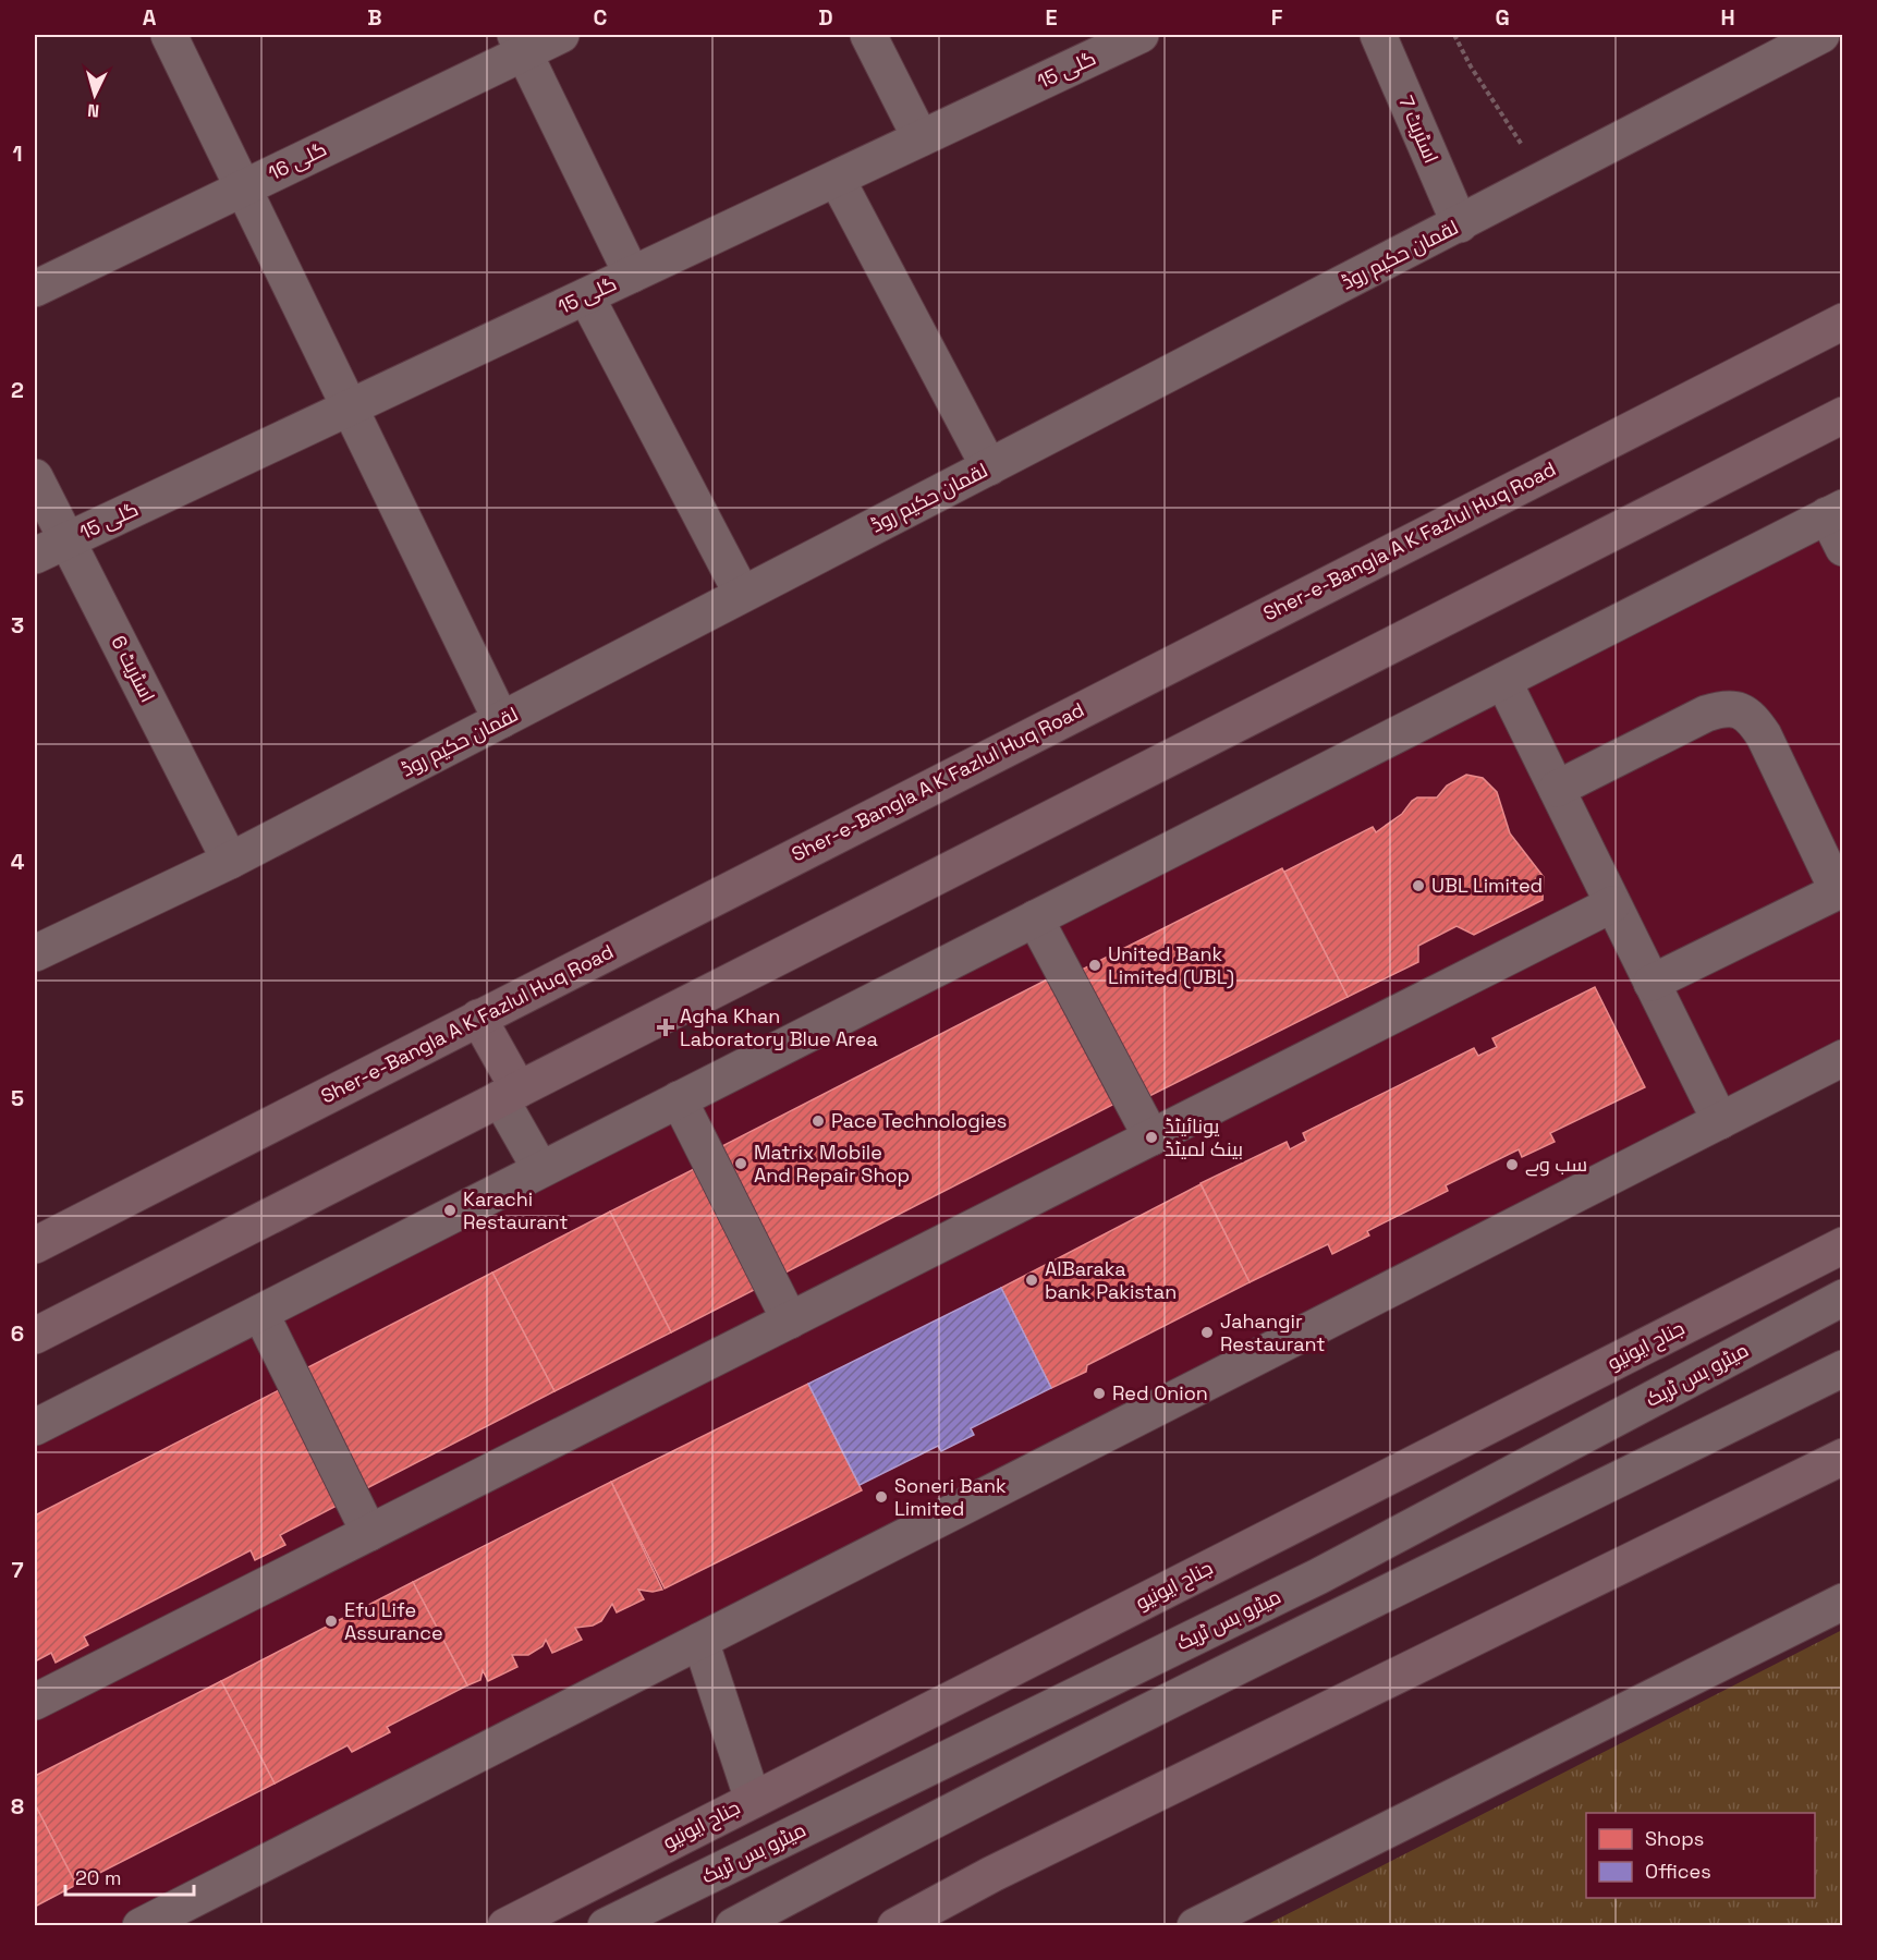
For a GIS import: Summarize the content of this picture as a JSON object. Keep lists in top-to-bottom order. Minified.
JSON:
{"streets":{"main road":["Sher-e-Bangla A K Fazlul Huq Road","جناح ایونیو"],"street":["گلی 15","اسٹریٹ 7","گلی 16","لقمان حکیم روڈ","اسٹریٹ 6","میٹرو بس ٹریک"]},"crossings":[["گلی 15","اسٹریٹ 6"],["اسٹریٹ 7","لقمان حکیم روڈ"],["لقمان حکیم روڈ","اسٹریٹ 6"]],"places":{"other":["UBL Limited","United Bank Limited (UBL)","Pace Technologies","یونائیٹڈ بینک لمیٹڈ","Matrix Mobile And Repair Shop","سب وے","Karachi Restaurant","AlBaraka bank Pakistan","Jahangir Restaurant","Red Onion","Soneri Bank Limited","Efu Life Assurance"],"health":["Agha Khan Laboratory Blue Area"]},"legend":["Shops","Offices"],"scale_bar":"20 m","north":"bottom","grid":{"columns":["A","B","C","D","E","F","G","H"],"rows":["1","2","3","4","5","6","7","8"]}}
